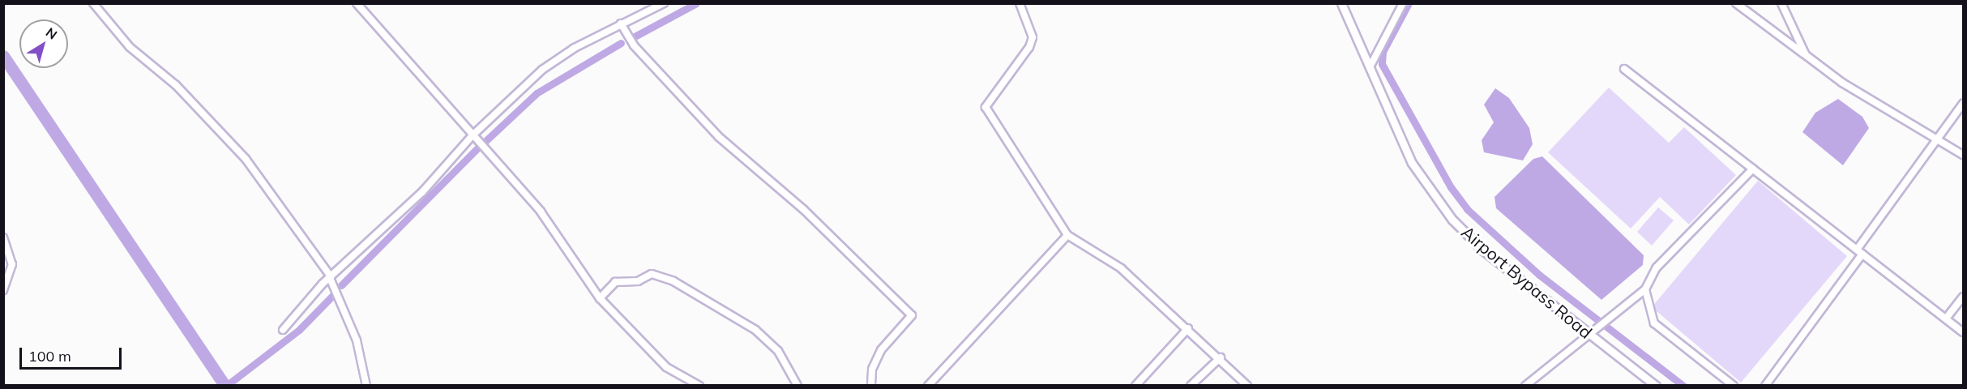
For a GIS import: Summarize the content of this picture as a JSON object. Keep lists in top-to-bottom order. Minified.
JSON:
{"streets":{"street":["Airport Bypass Road"]},"scale_bar":"100 m","north":"top right"}
